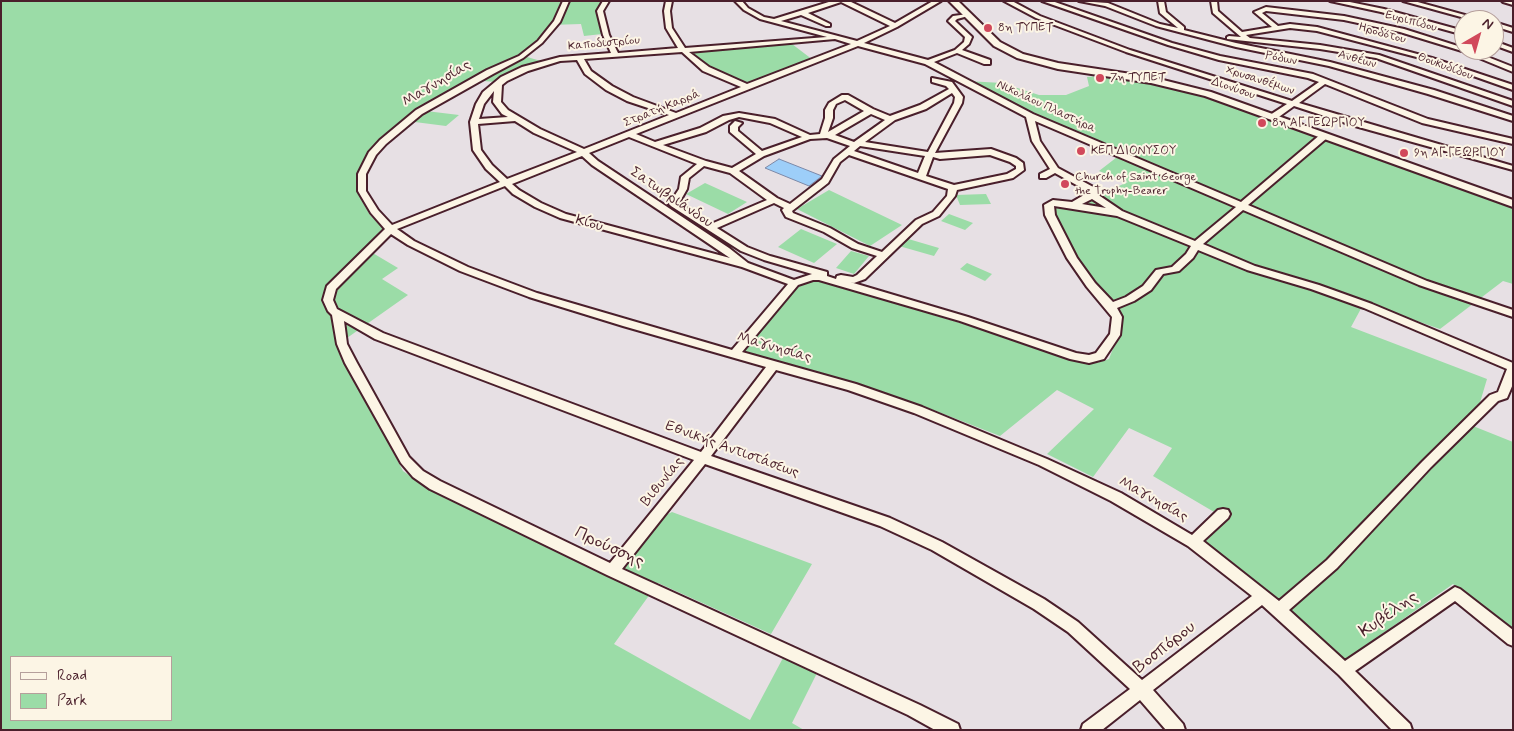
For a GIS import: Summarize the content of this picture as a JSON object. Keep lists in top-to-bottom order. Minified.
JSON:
{"streets":{"main road":["Διονύσου"],"street":["Ευριπίδου","Ηροδότου","Καποδιστρίου","Ρόδων","Ανθέων","Θουκυδίδου","Χρυσανθέμων","Μαγνησίας","Νικολάου Πλαστήρα","Στρατή Καρρά","Σατωβριάνδου","Κίου","Εθνικής Αντιστάσεως","Βιθυνίας","Προύσσης","Κυβέλης","Βοσπόρου"]},"crossings":[["Ευριπίδου","Ηροδότου"],["Καποδιστρίου","Νικολάου Πλαστήρα"],["Καποδιστρίου","Κίου"],["Ανθέων","Θουκυδίδου"],["Μαγνησίας","Στρατή Καρρά"],["Μαγνησίας","Βιθυνίας"],["Μαγνησίας","Κυβέλης"],["Μαγνησίας","Βοσπόρου"],["Νικολάου Πλαστήρα","Στρατή Καρρά"],["Στρατή Καρρά","Σατωβριάνδου"],["Στρατή Καρρά","Κίου"],["Σατωβριάνδου","Κίου"],["Εθνικής Αντιστάσεως","Βιθυνίας"],["Εθνικής Αντιστάσεως","Προύσσης"],["Εθνικής Αντιστάσεως","Βοσπόρου"],["Βιθυνίας","Προύσσης"]],"places":["8η ΤΥΠΕΤ","7η ΤΥΠΕΤ","8η ΑΓ.ΓΕΩΡΓΙΟΥ","ΚΕΠ ΔΙΟΝΥΣΟΥ","9η ΑΓ.ΓΕΩΡΓΙΟΥ","Church of Saint George the Trophy-Bearer"],"legend":["Road","Park"],"north":"top right"}
